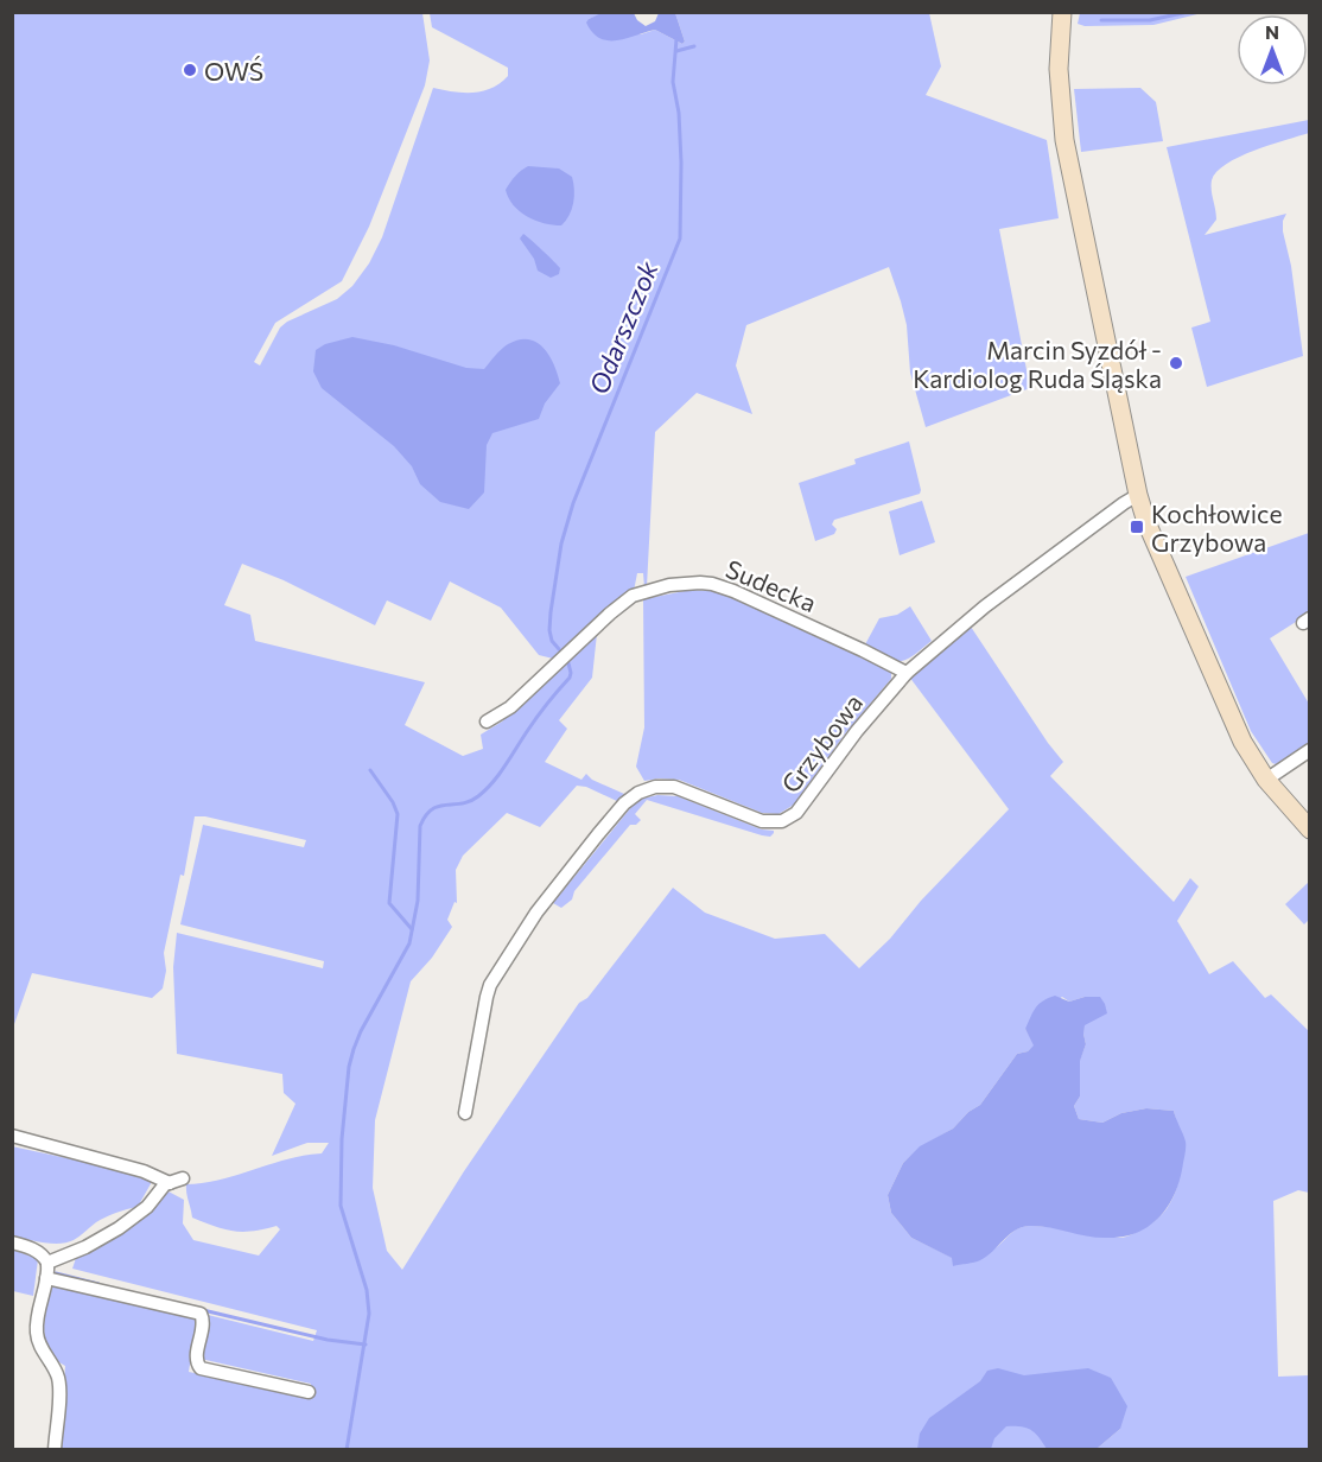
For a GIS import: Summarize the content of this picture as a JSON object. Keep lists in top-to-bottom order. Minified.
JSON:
{"streets":{"street":["Sudecka","Grzybowa"]},"crossings":[["Sudecka","Grzybowa"]],"water":["Odarszczok"],"places":{"other":["OWŚ","Marcin Syzdół - Kardiolog Ruda Śląska"],"transit":["Kochłowice Grzybowa"]},"north":"top"}
